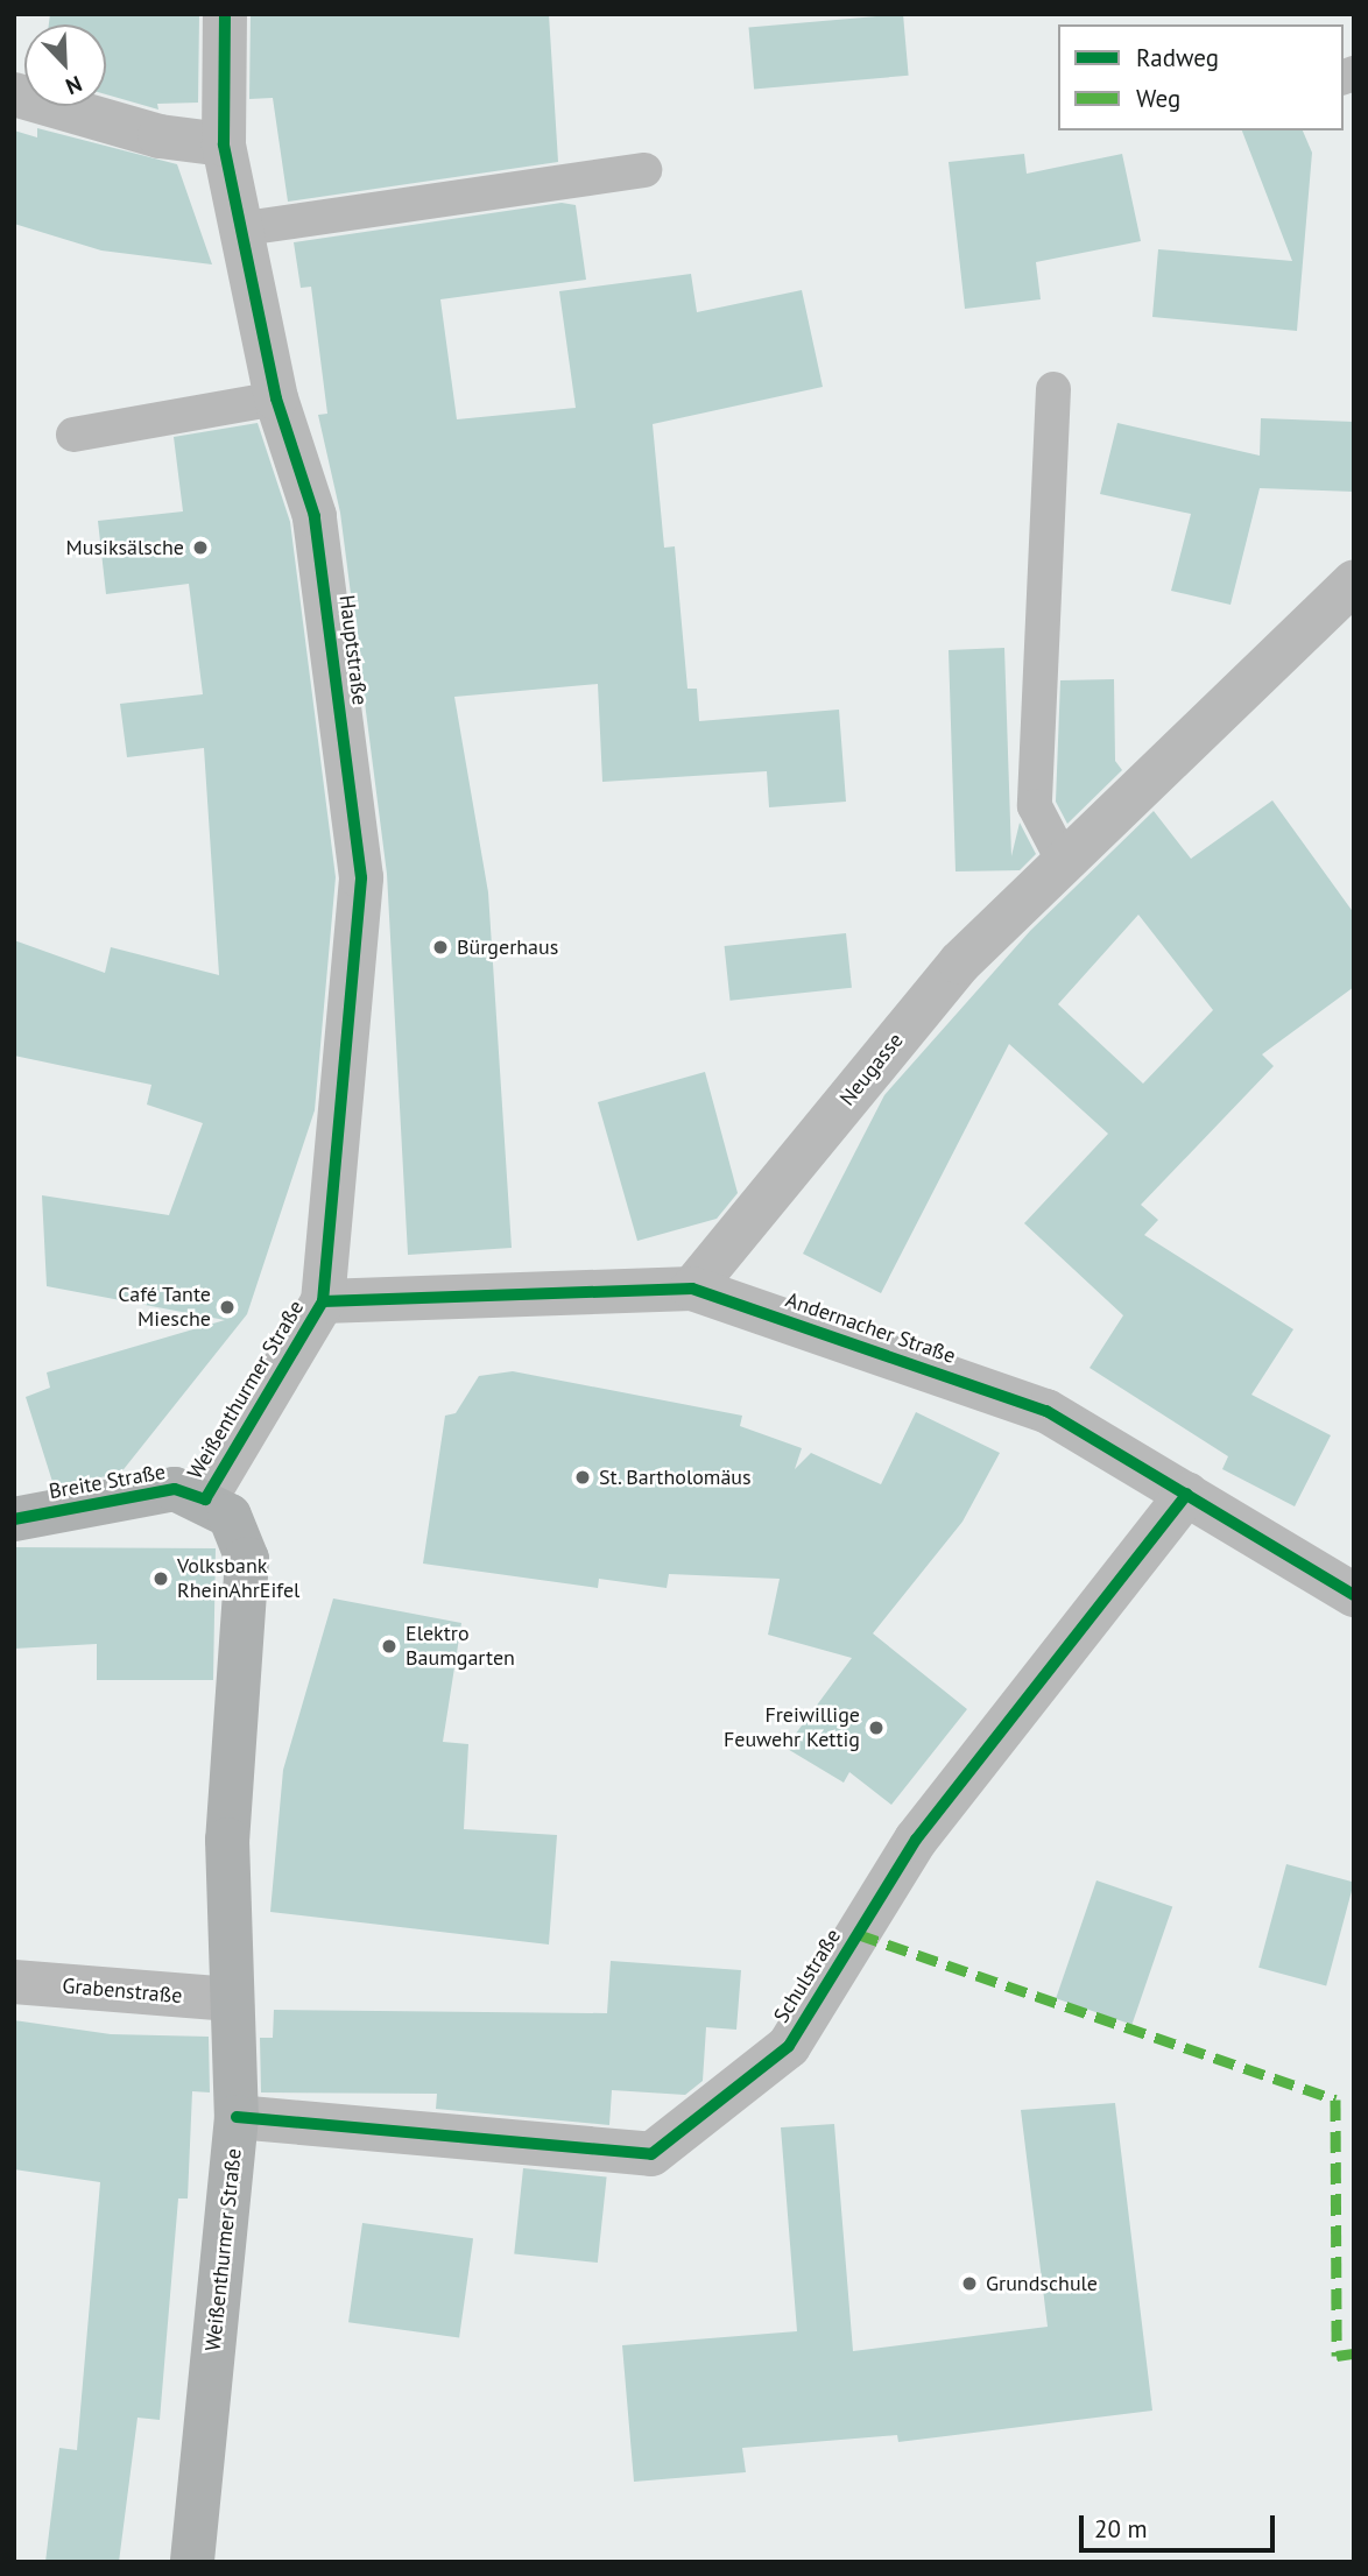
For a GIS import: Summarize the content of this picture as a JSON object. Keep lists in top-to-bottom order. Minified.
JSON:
{"streets":{"street":["Hauptstraße","Neugasse","Andernacher Straße","Weißenthurmer Straße","Breite Straße","Schulstraße","Grabenstraße"]},"crossings":[["Hauptstraße","Andernacher Straße"],["Hauptstraße","Weißenthurmer Straße"],["Neugasse","Andernacher Straße"],["Andernacher Straße","Weißenthurmer Straße"],["Andernacher Straße","Schulstraße"],["Weißenthurmer Straße","Breite Straße"],["Weißenthurmer Straße","Schulstraße"],["Weißenthurmer Straße","Grabenstraße"]],"places":["Musiksälsche","Bürgerhaus","Café Tante Miesche","St. Bartholomäus","Volksbank RheinAhrEifel","Elektro Baumgarten","Freiwillige Feuwehr Kettig","Grundschule"],"legend":["Radweg","Weg"],"scale_bar":"20 m","north":"bottom right"}
